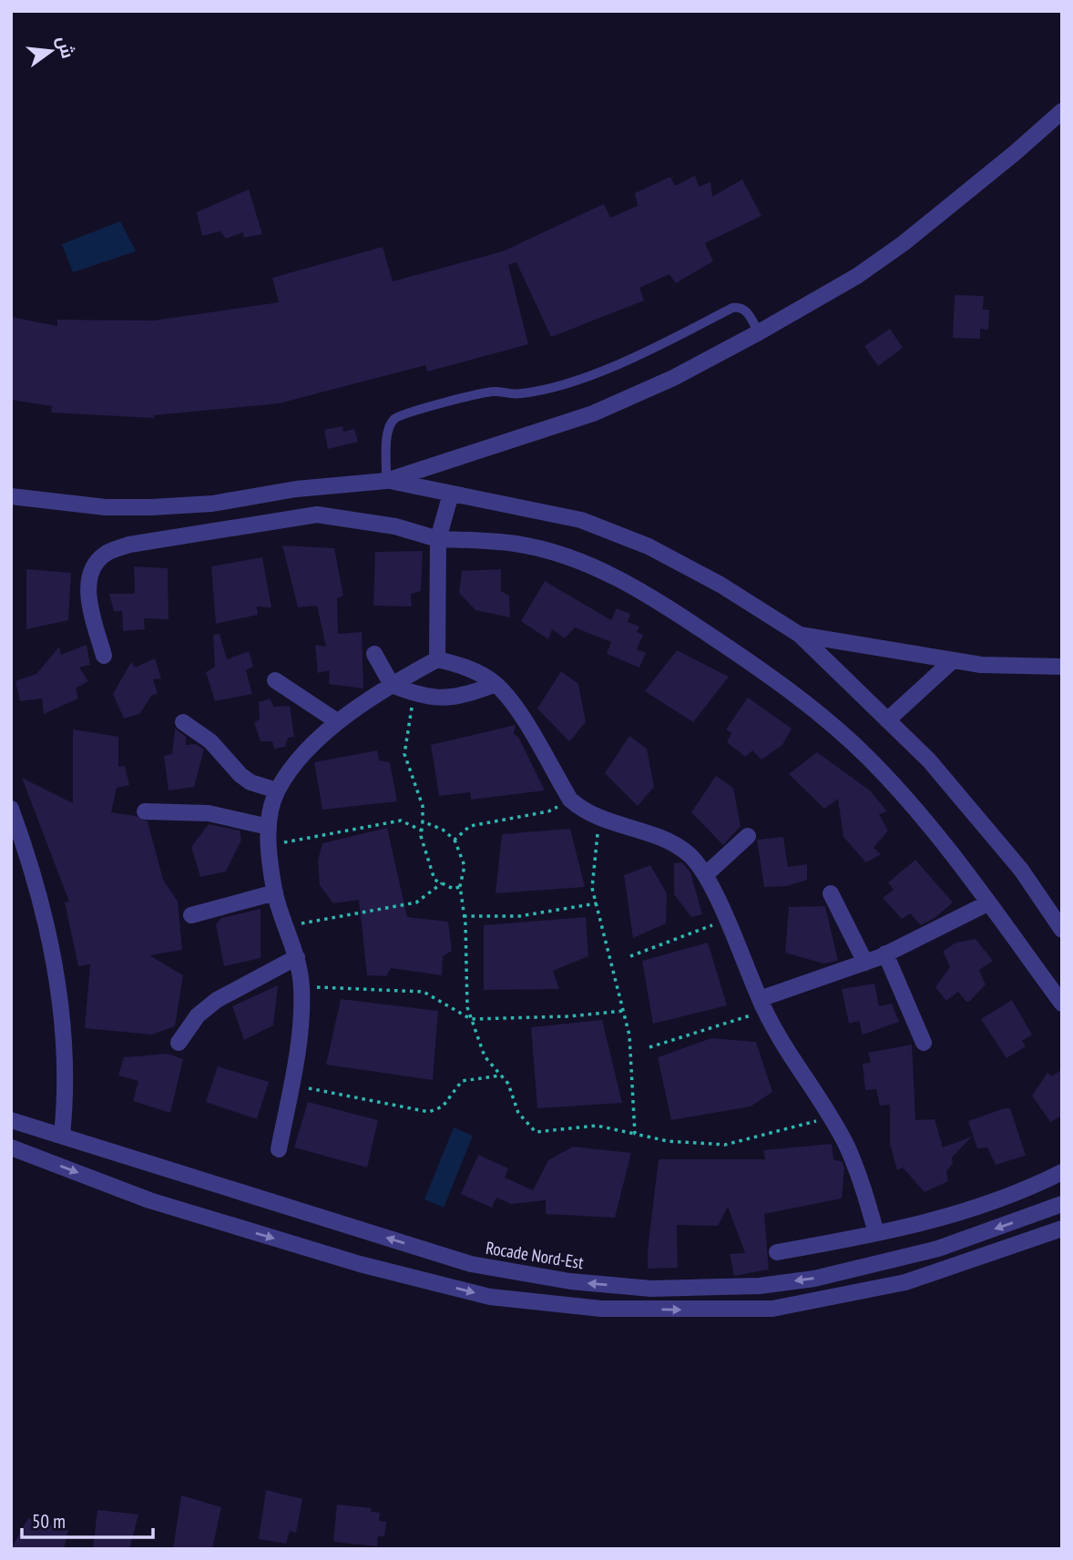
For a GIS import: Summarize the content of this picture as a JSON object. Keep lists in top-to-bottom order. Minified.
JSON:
{"streets":{"street":["Rocade Nord-Est"]},"scale_bar":"50 m","north":"right"}
